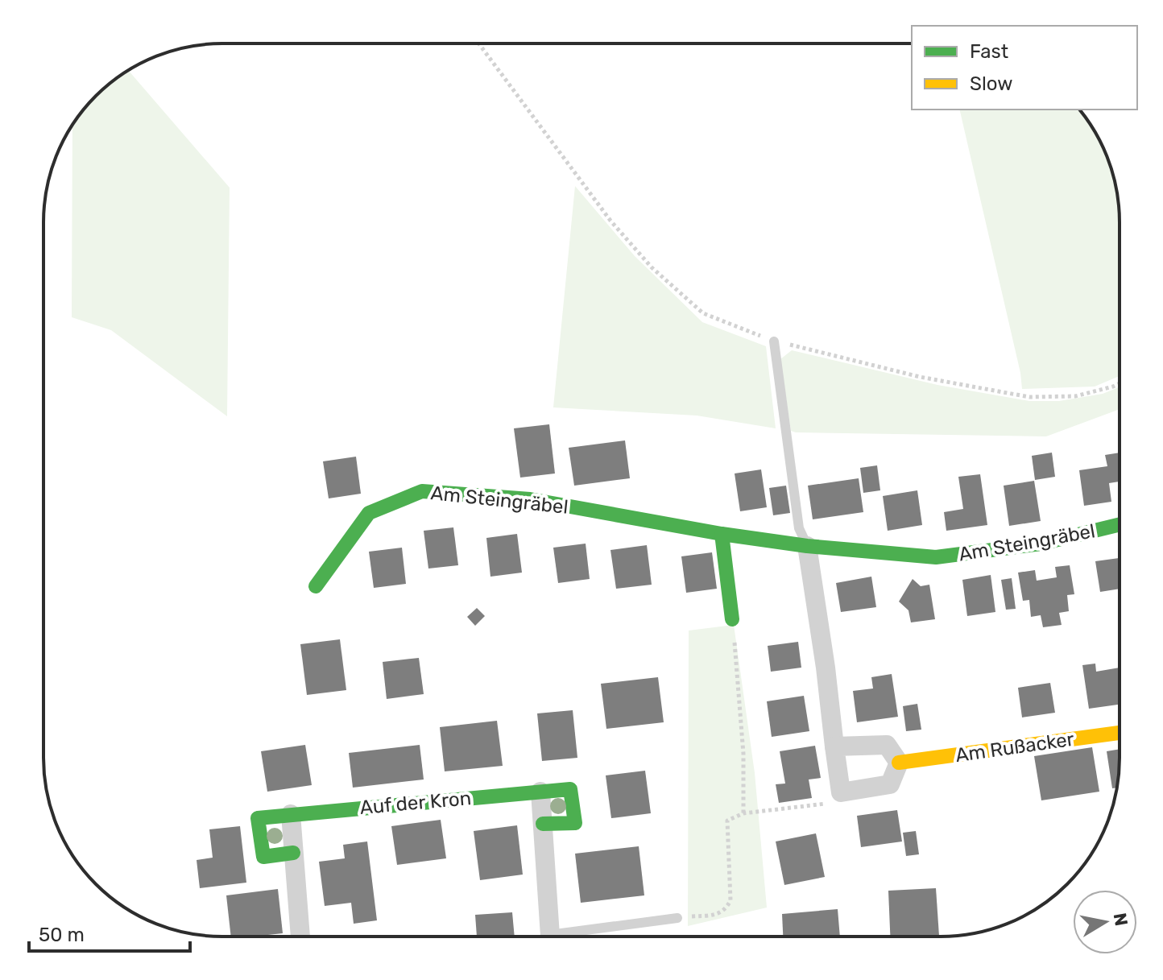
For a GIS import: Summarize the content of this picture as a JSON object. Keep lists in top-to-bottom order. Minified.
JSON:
{"streets":{"street":["Am Steingräbel","Am Rußacker","Auf der Kron"]},"legend":["Fast","Slow"],"scale_bar":"50 m","north":"right"}
